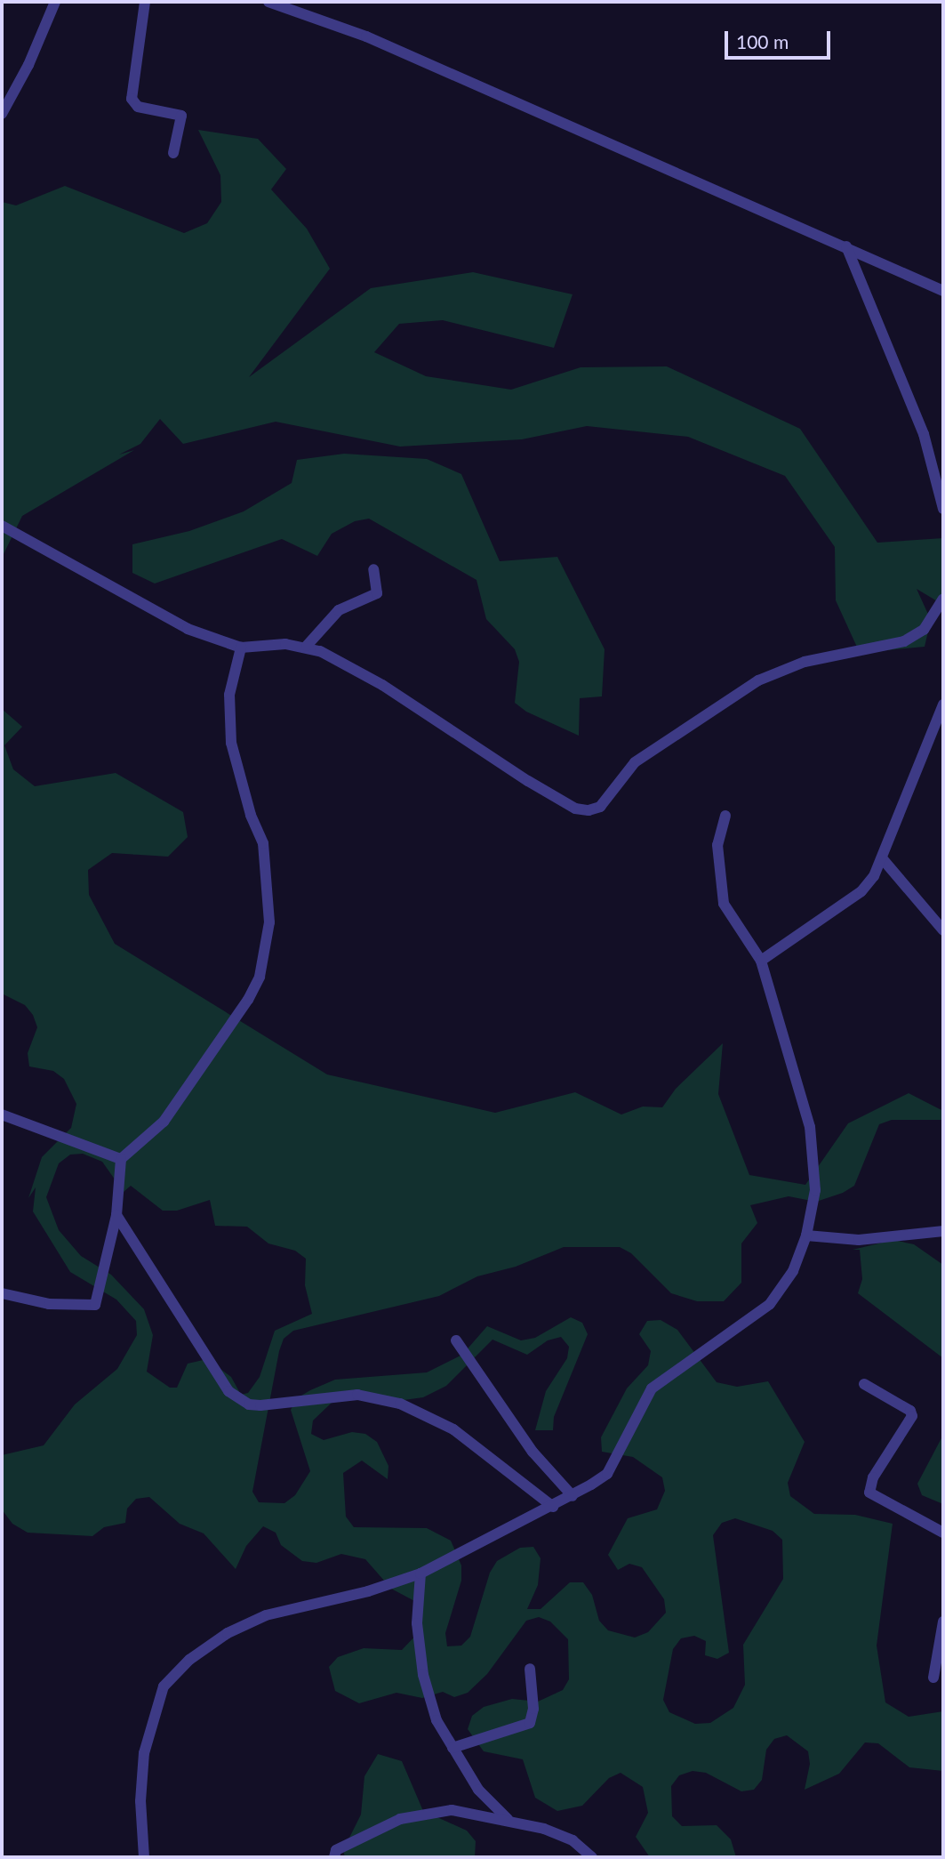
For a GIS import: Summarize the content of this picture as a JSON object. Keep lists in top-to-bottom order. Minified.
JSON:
{"scale_bar":"100 m"}
